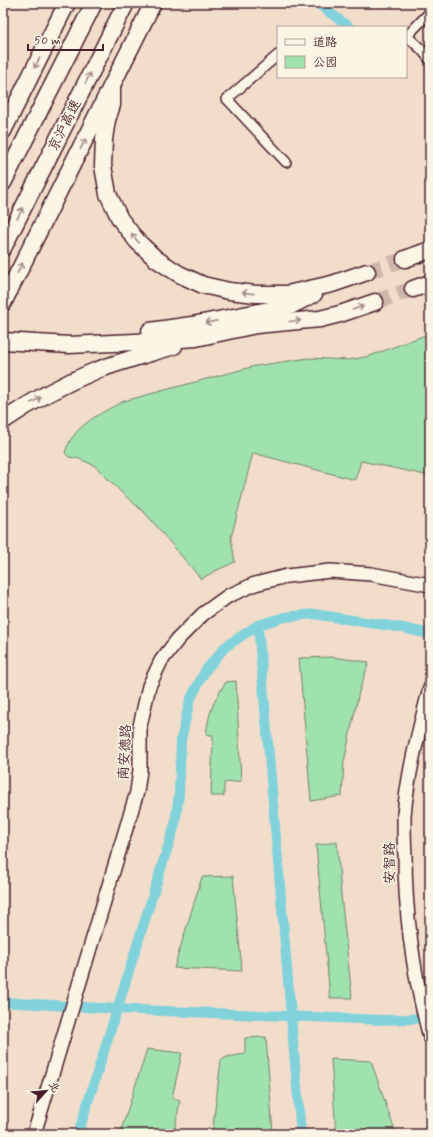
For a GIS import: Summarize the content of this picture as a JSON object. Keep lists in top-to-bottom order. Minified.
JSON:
{"streets":{"highway":["京沪高速"],"street":["南安德路","安智路"]},"legend":["道路","公园"],"scale_bar":"50 m","north":"top right"}
